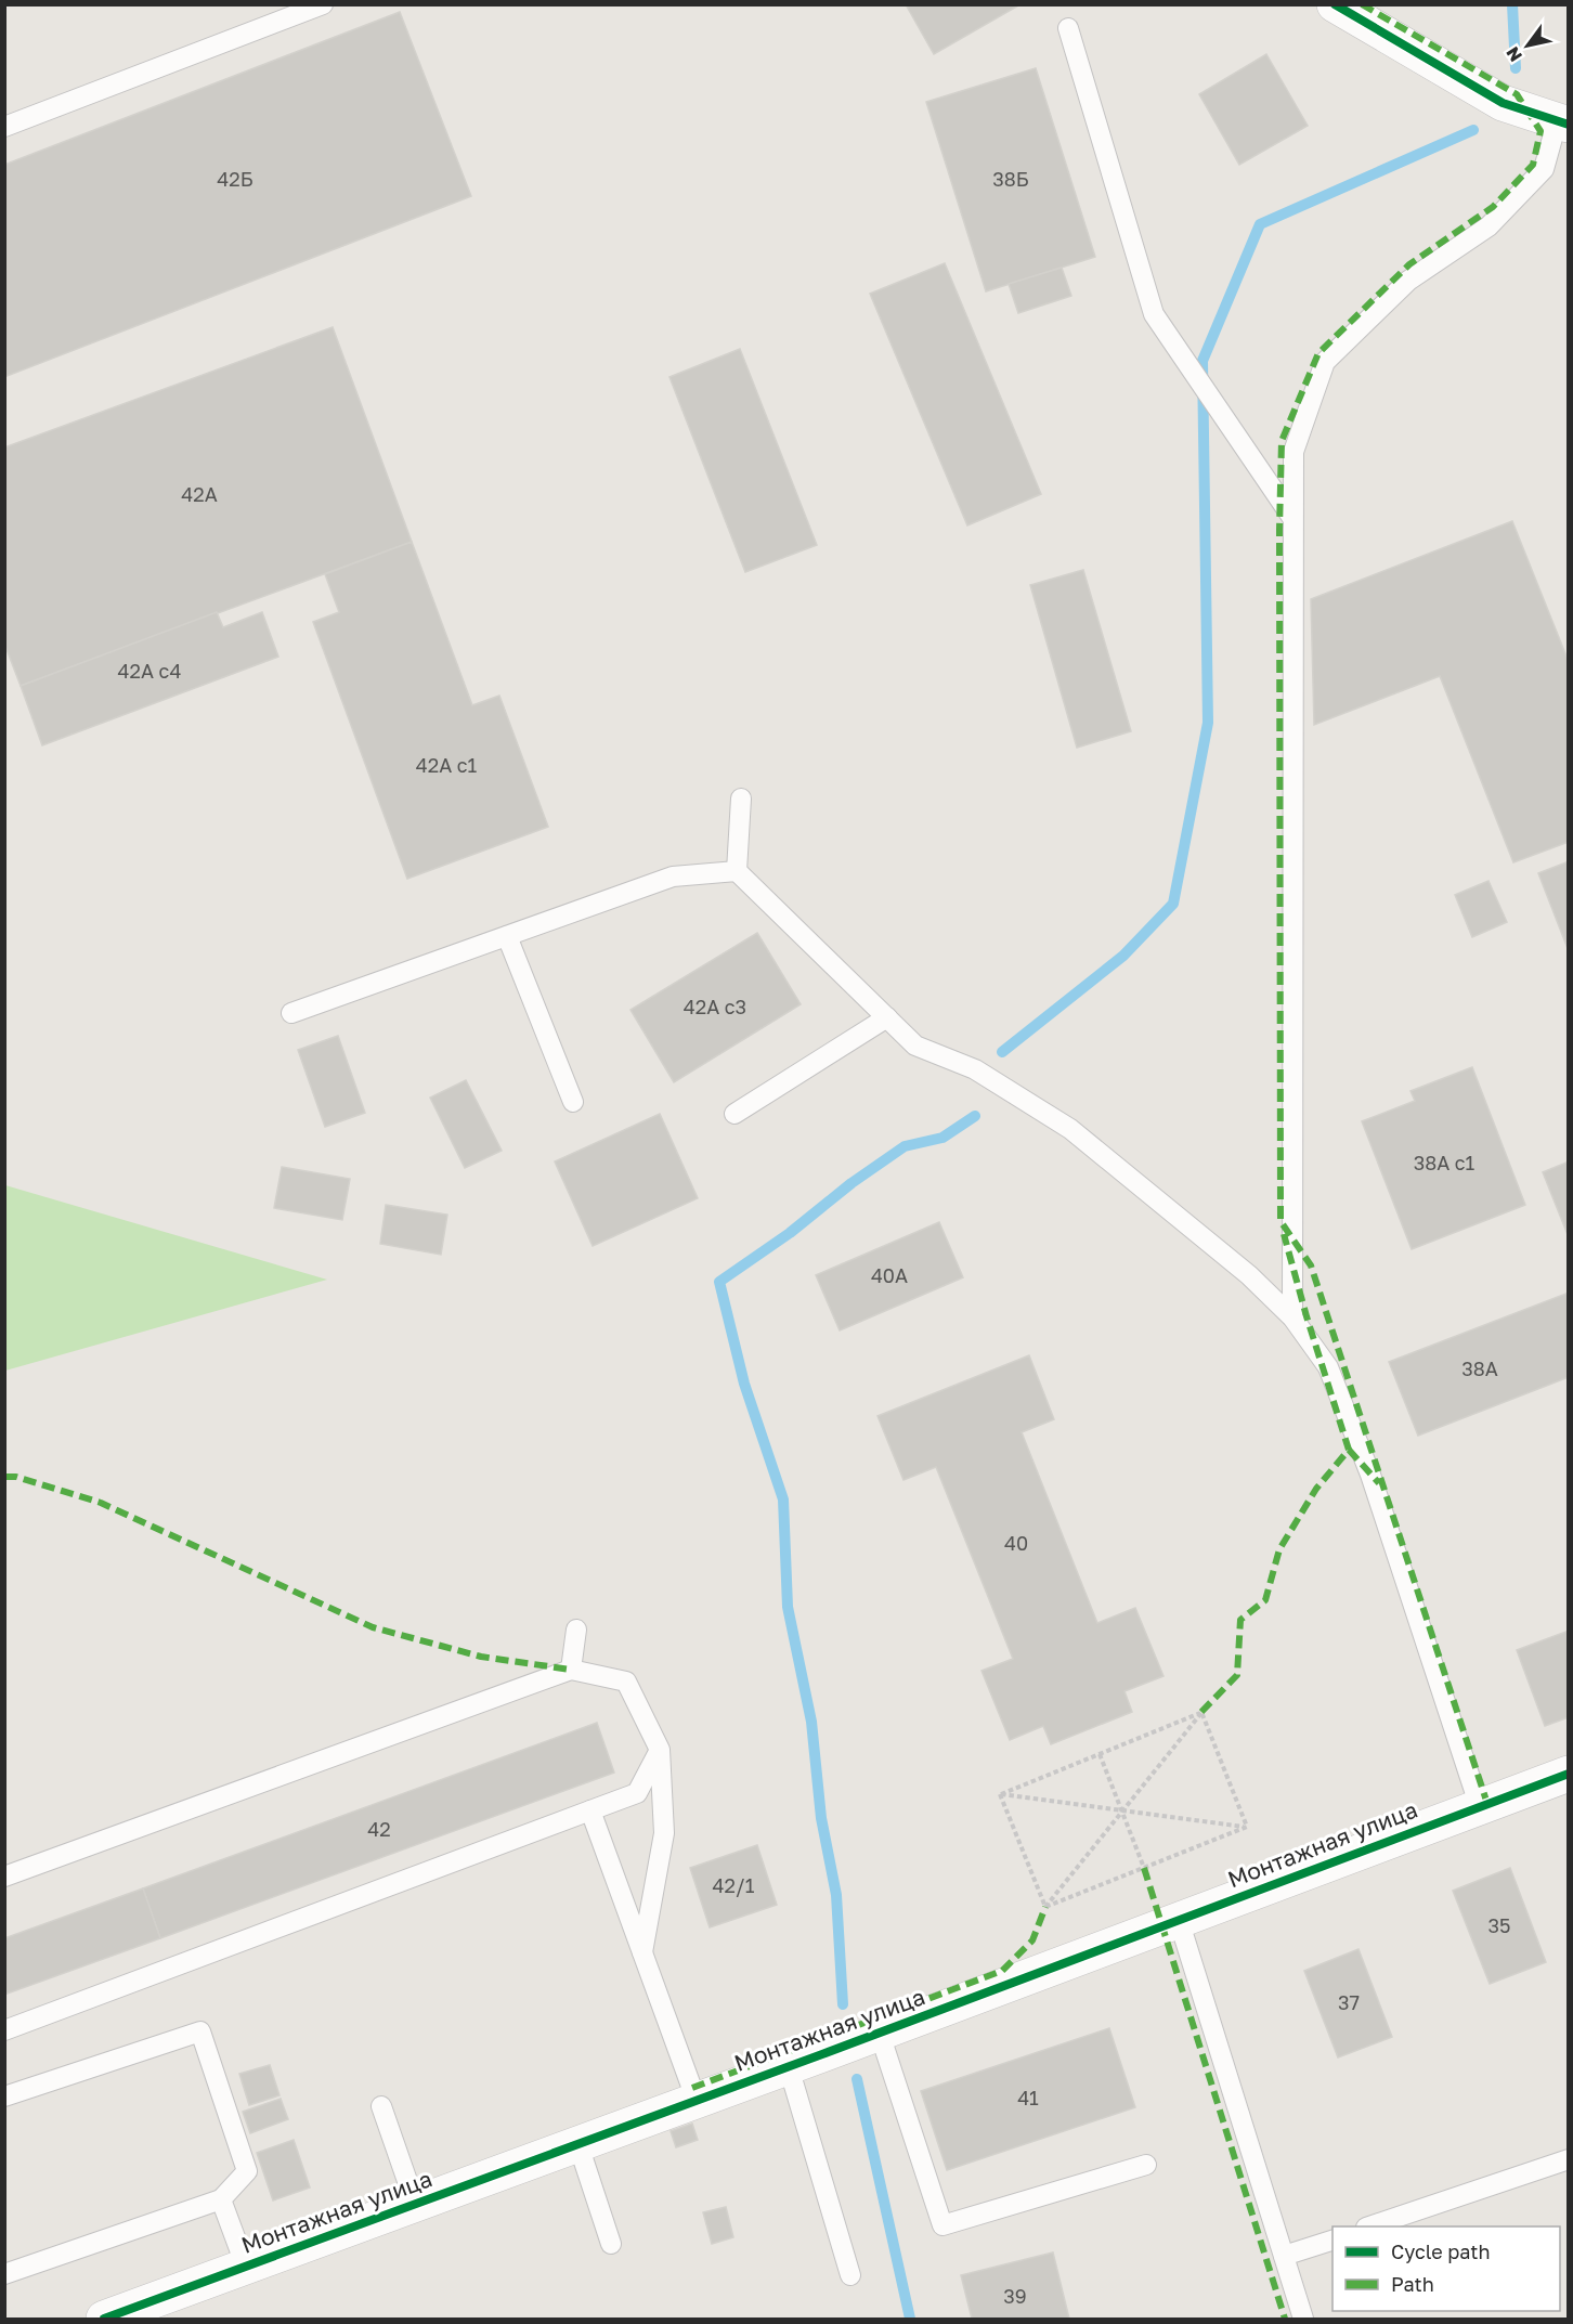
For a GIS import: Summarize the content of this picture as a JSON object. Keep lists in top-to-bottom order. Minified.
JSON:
{"streets":{"street":["Монтажная улица"]},"house_numbers":["42Б","38Б","42А","42А с4","42А с1","42А с3","38А с1","40А","38А","40","42","42/1","35","37","41","39"],"legend":["Cycle path","Path"],"north":"bottom left"}
